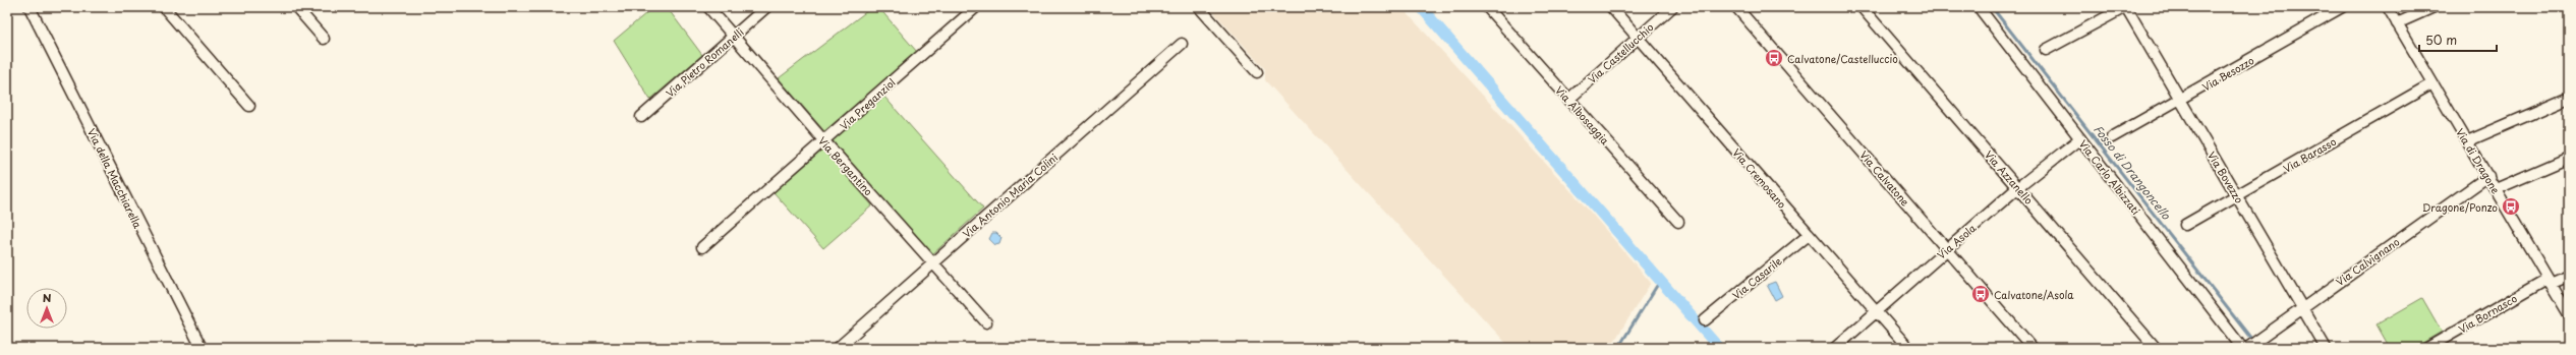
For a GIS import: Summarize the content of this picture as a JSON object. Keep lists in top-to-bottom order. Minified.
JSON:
{"streets":{"street":["Via Castellucchio","Via Pietro Romanelli","Via Besozzo","Via Preganziol","Via Albosaggia","Via Barasso","Via di Dragone","Via Bergantino","Via Azzanello","Via Carlo Albizzati","Via Bovezzo","Via della Macchiarella","Via Cremosano","Via Calvatone","Via Antonio Maria Colini","Via Asola","Via Calvignano","Via Casarile","Via Bornasco"]},"crossings":[["Via Castellucchio","Via Albosaggia"],["Via Castellucchio","Via Cremosano"],["Via Pietro Romanelli","Via Bergantino"],["Via Besozzo","Via Bovezzo"],["Via Preganziol","Via Bergantino"],["Via Barasso","Via di Dragone"],["Via Barasso","Via Bovezzo"],["Via di Dragone","Via Calvignano"],["Via di Dragone","Via Bornasco"],["Via Bergantino","Via Antonio Maria Colini"],["Via Azzanello","Via Asola"],["Via Carlo Albizzati","Via Asola"],["Via Bovezzo","Via Calvignano"],["Via Cremosano","Via Asola"],["Via Cremosano","Via Casarile"],["Via Calvatone","Via Asola"]],"water":["Fosso di Drangoncello"],"places":{"bus stop":["Calvatone/Castelluccio","Dragone/Ponzo","Calvatone/Asola"]},"scale_bar":"50 m","north":"top"}
